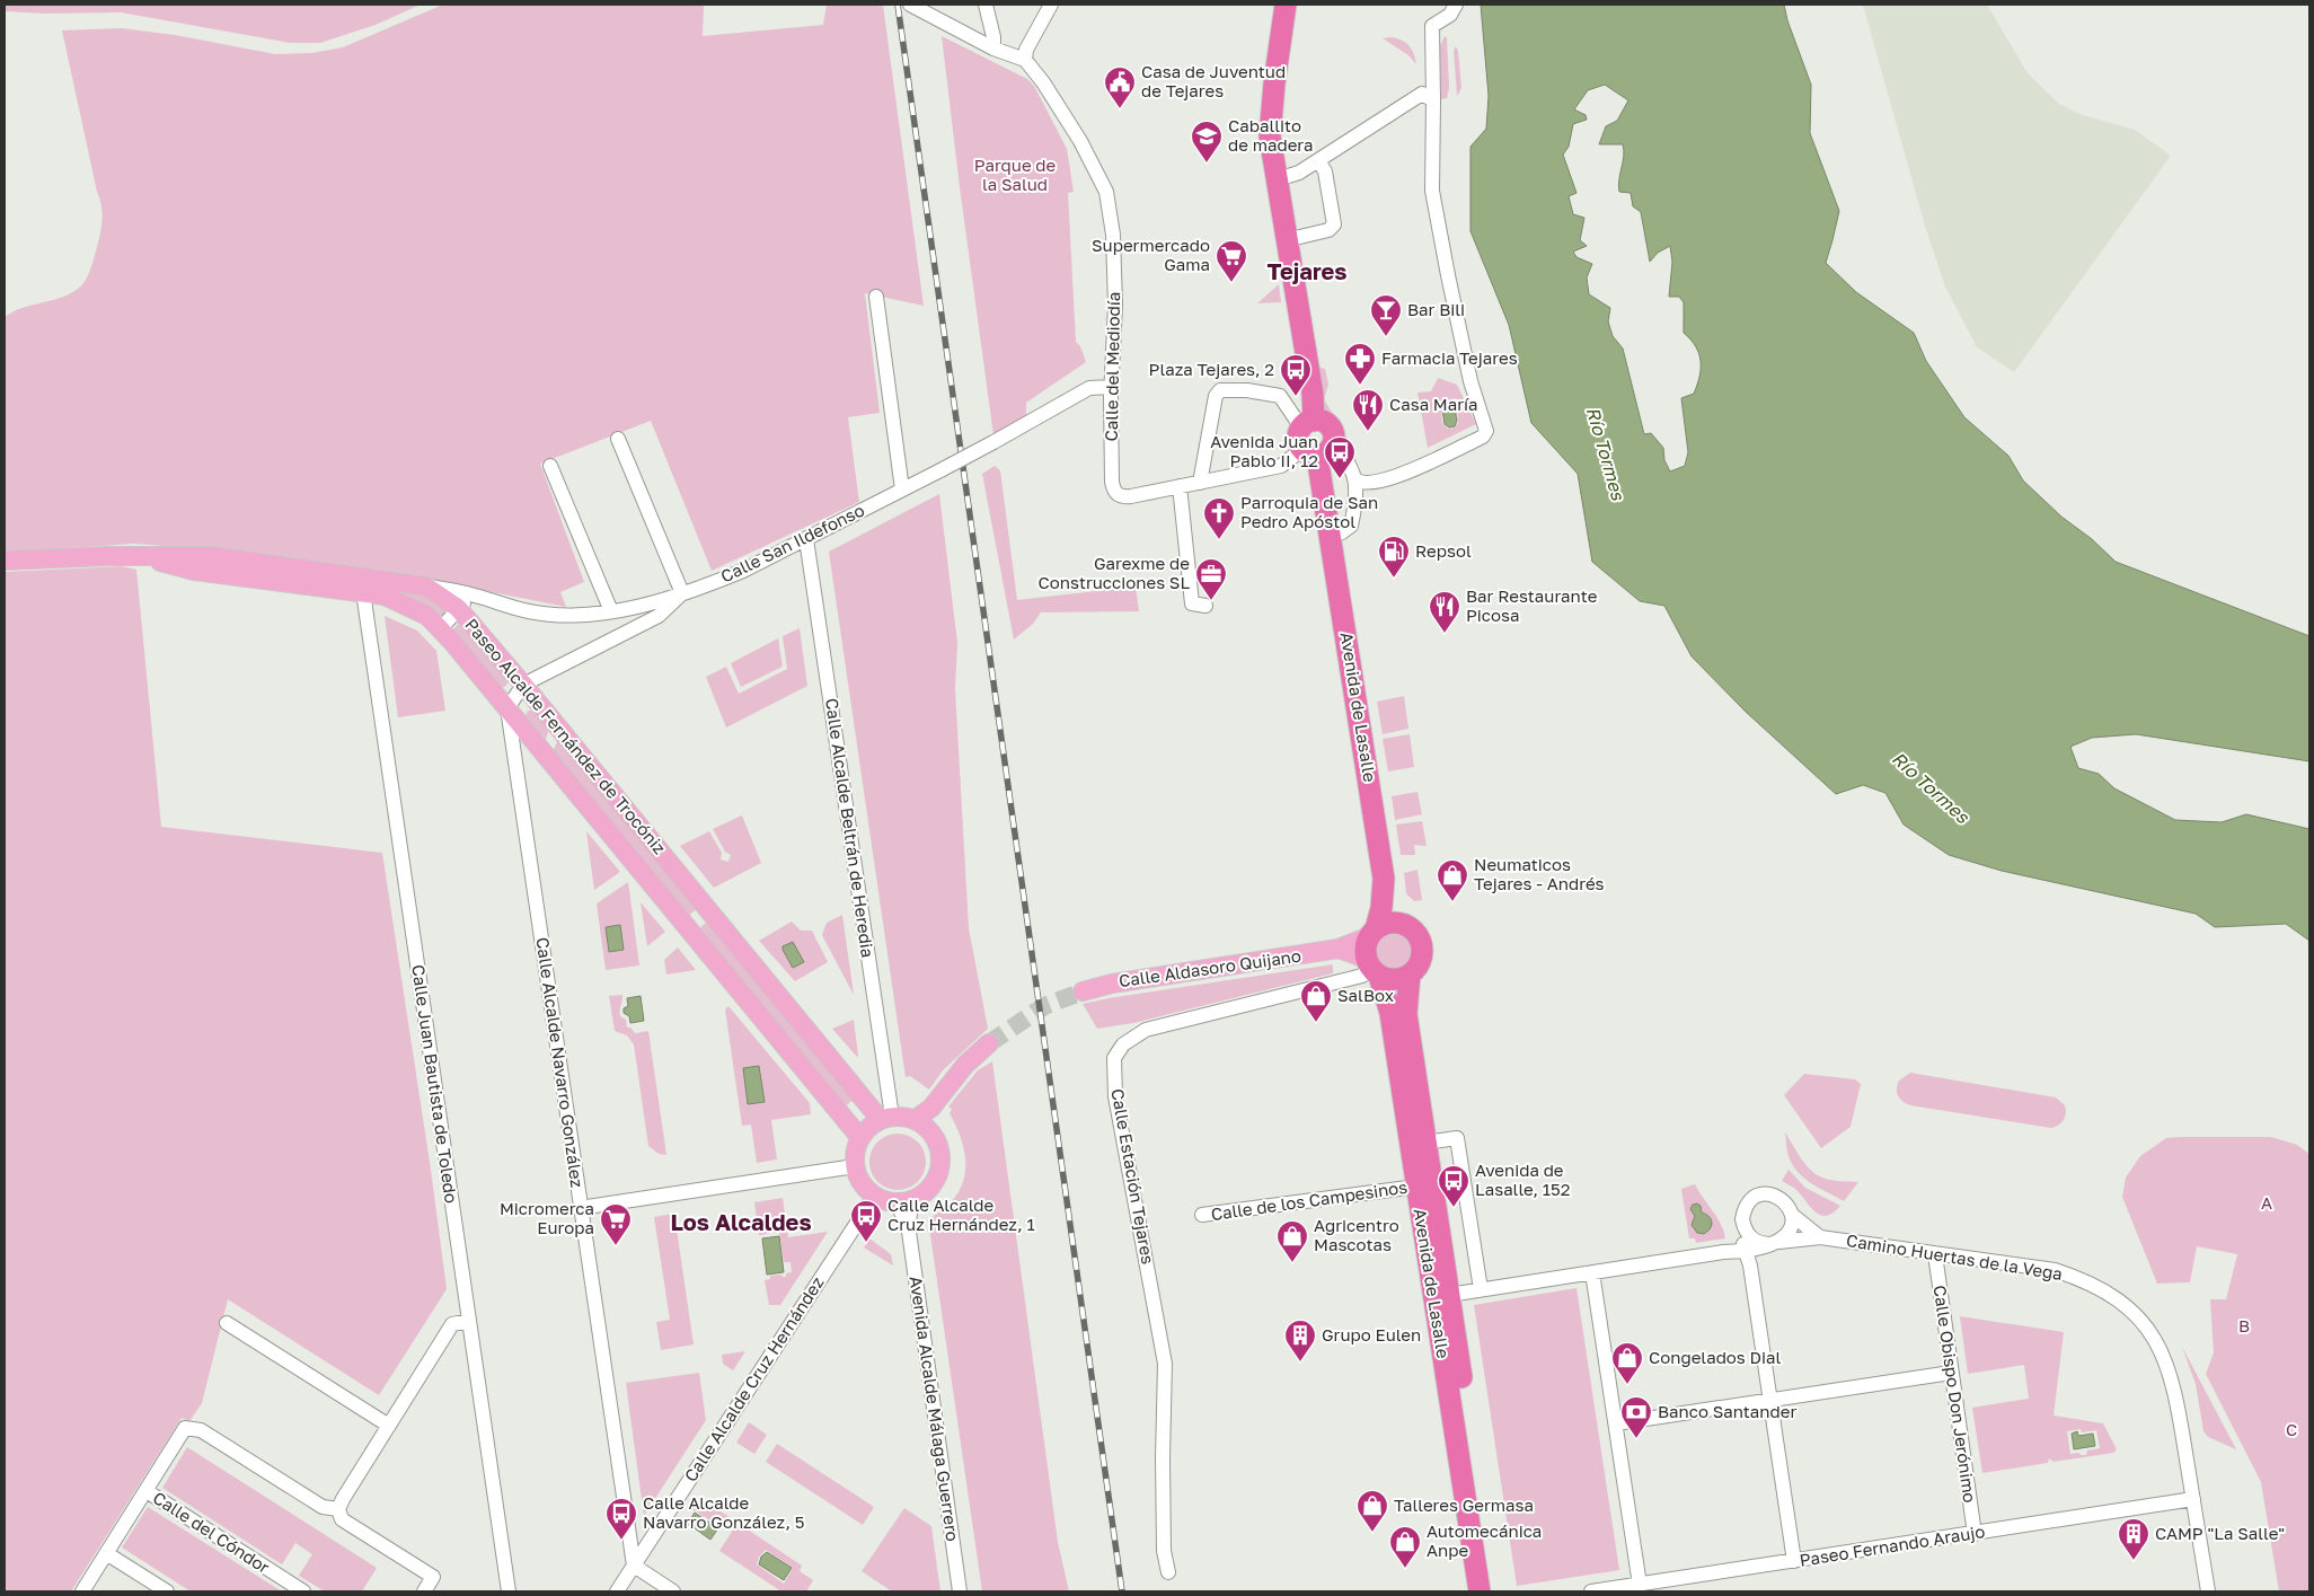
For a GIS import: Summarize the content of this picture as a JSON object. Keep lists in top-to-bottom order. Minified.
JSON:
{"streets":{"highway":["Avenida de Lasalle"],"main road":["Paseo Alcalde Fernández de Trocóniz","Calle Aldasoro Quijano"],"street":["Calle del Mediodía","Calle San Ildefonso","Calle Alcalde Beltrán de Heredia","Calle Alcalde Navarro González","Calle Juan Bautista de Toledo","Calle Estación Tejares","Calle de los Campesinos","Camino Huertas de la Vega","Calle Alcalde Cruz Hernández","Calle Obispo Don Jerónimo","Avenida Alcalde Málaga Guerrero","Calle del Cóndor","Paseo Fernando Araujo"]},"crossings":[["Calle del Mediodía","Calle San Ildefonso"],["Calle San Ildefonso","Paseo Alcalde Fernández de Trocóniz"],["Calle San Ildefonso","Calle Alcalde Beltrán de Heredia"],["Calle San Ildefonso","Calle Alcalde Navarro González"],["Avenida de Lasalle","Calle Aldasoro Quijano"],["Avenida de Lasalle","Calle Estación Tejares"],["Avenida de Lasalle","Calle de los Campesinos"],["Avenida de Lasalle","Camino Huertas de la Vega"],["Paseo Alcalde Fernández de Trocóniz","Calle Alcalde Beltrán de Heredia"],["Paseo Alcalde Fernández de Trocóniz","Calle Alcalde Navarro González"],["Paseo Alcalde Fernández de Trocóniz","Calle Juan Bautista de Toledo"],["Paseo Alcalde Fernández de Trocóniz","Calle Alcalde Cruz Hernández"],["Paseo Alcalde Fernández de Trocóniz","Avenida Alcalde Málaga Guerrero"],["Calle Alcalde Beltrán de Heredia","Calle Alcalde Cruz Hernández"],["Calle Alcalde Beltrán de Heredia","Avenida Alcalde Málaga Guerrero"],["Calle Aldasoro Quijano","Calle Estación Tejares"],["Calle Alcalde Navarro González","Calle Alcalde Cruz Hernández"],["Camino Huertas de la Vega","Calle Obispo Don Jerónimo"],["Camino Huertas de la Vega","Paseo Fernando Araujo"],["Calle Alcalde Cruz Hernández","Avenida Alcalde Málaga Guerrero"],["Calle Obispo Don Jerónimo","Paseo Fernando Araujo"]],"districts":["Tejares","Los Alcaldes"],"water":["Río Tormes"],"parks":["Parque de la Salud","A","B","C"],"places":{"public building":["Casa de Juventud de Tejares"],"school or university":["Caballito de madera"],"supermarket":["Supermercado Gama","Micromerca Europa"],"bar":["Bar Bili"],"pharmacy":["Farmacia Tejares"],"bus stop":["Plaza Tejares, 2","Avenida Juan Pablo II, 12","Avenida de Lasalle, 152","Calle Alcalde Cruz Hernández, 1","Calle Alcalde Navarro González, 5"],"restaurant":["Casa María","Bar Restaurante Picosa"],"church":["Parroquia de San Pedro Apóstol"],"fuel station":["Repsol"],"office":["Garexme de Construcciones SL"],"shop":["Neumaticos Tejares - Andrés","SalBox","Agricentro Mascotas","Congelados Dial","Talleres Germasa","Automecánica Anpe"],"building":["Grupo Eulen","CAMP \"La Salle\""],"bank":["Banco Santander"]}}
